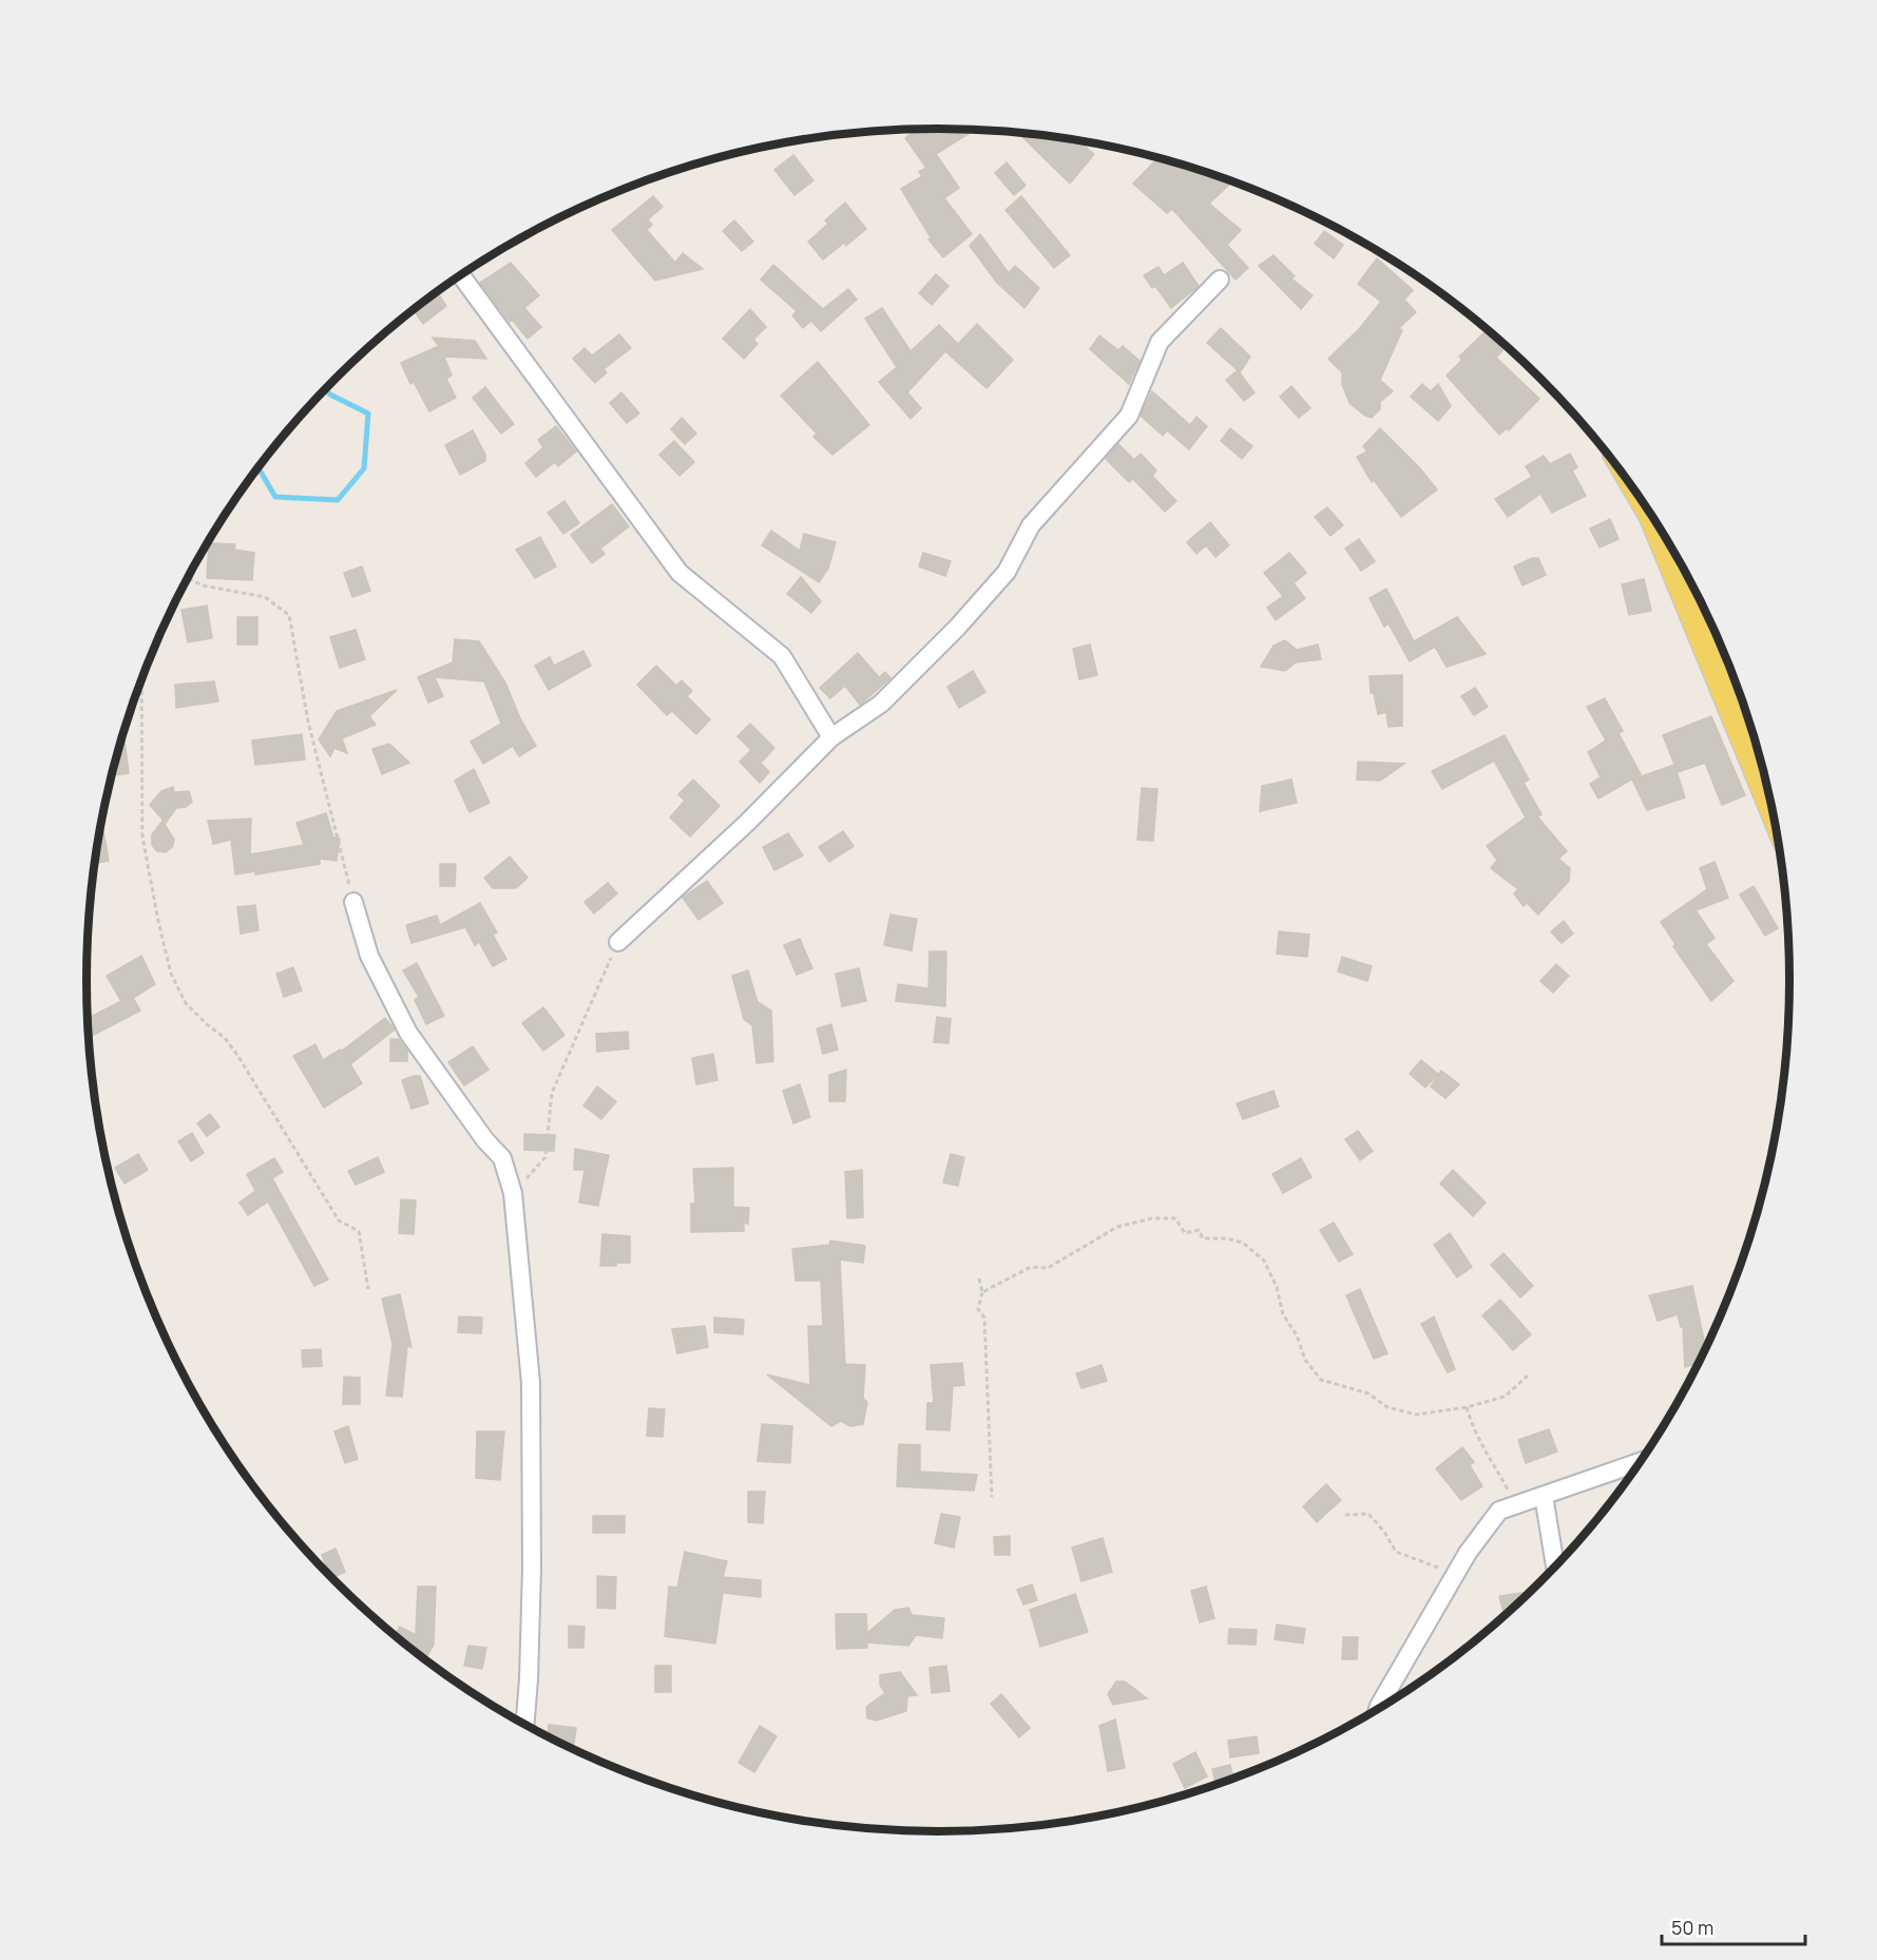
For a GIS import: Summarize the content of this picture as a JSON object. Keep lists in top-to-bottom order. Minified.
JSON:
{"scale_bar":"50 m"}
